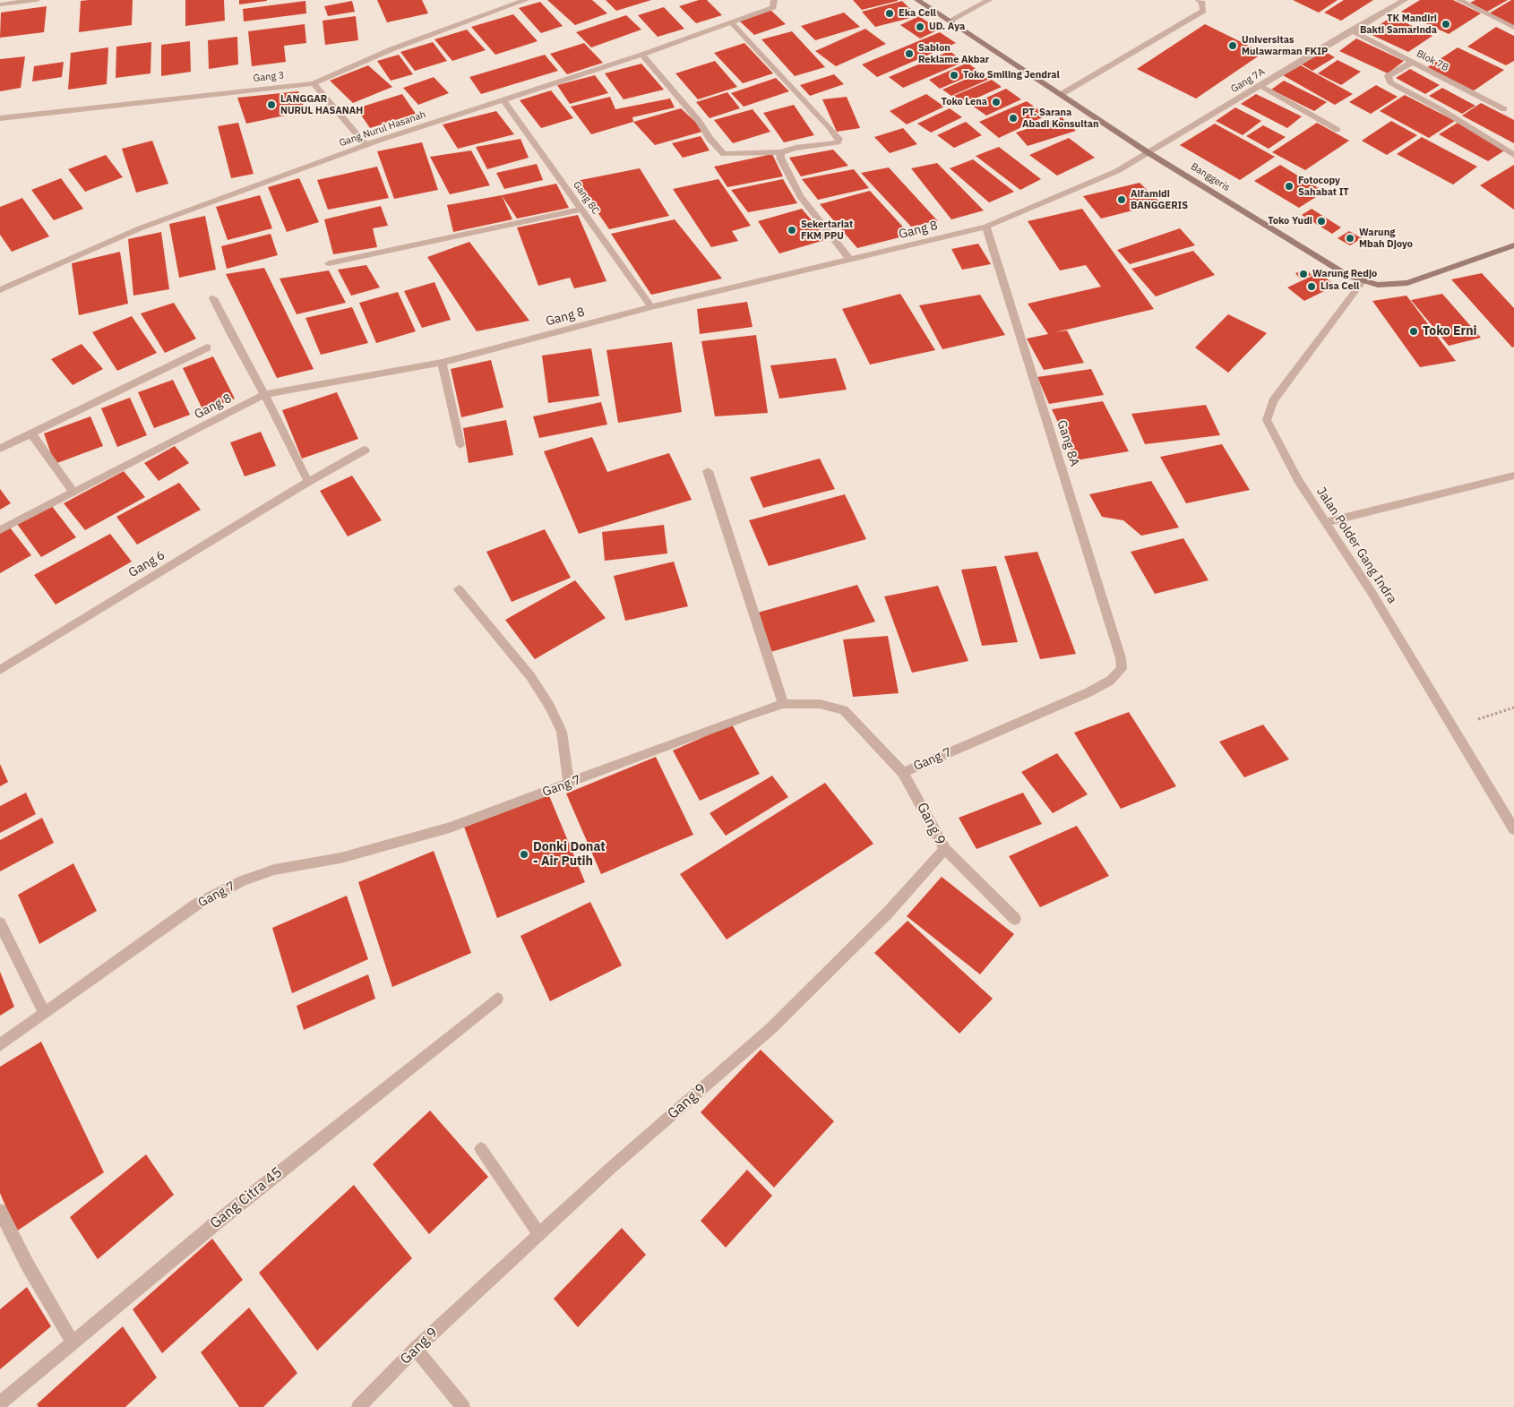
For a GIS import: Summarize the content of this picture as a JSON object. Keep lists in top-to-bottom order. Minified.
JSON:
{"streets":{"street":["Blok 7B","Gang 3","Gang 7A","Gang Nurul Hasanah","Banggeris","Gang 8C","Gang 8","Gang 8A","Jalan Polder Gang Indra","Gang 6","Gang 7","Gang 9","Gang Citra 45"]},"crossings":[["Blok 7B","Gang 7A"],["Gang 7A","Banggeris"],["Gang 7A","Gang 8"],["Gang Nurul Hasanah","Gang 8C"],["Banggeris","Gang 8"],["Banggeris","Jalan Polder Gang Indra"],["Gang 8C","Gang 8"],["Gang 8","Gang 8A"],["Gang 8A","Gang 7"],["Gang 7","Gang 9"]],"places":["Eka Cell","TK Mandiri Bakti Samarinda","UD. Aya","Universitas Mulawarman FKIP","Sablon Reklame Akbar","Toko Smiling Jendral","Toko Lena","LANGGAR NURUL HASANAH","PT. Sarana Abadi Konsultan","Fotocopy Sahabat IT","Alfamidi BANGGERIS","Toko Yudi","Sekertariat FKM PPU","Warung Mbah Djoyo","Warung Redjo","Lisa Cell","Toko Erni","Donki Donat - Air Putih"]}
